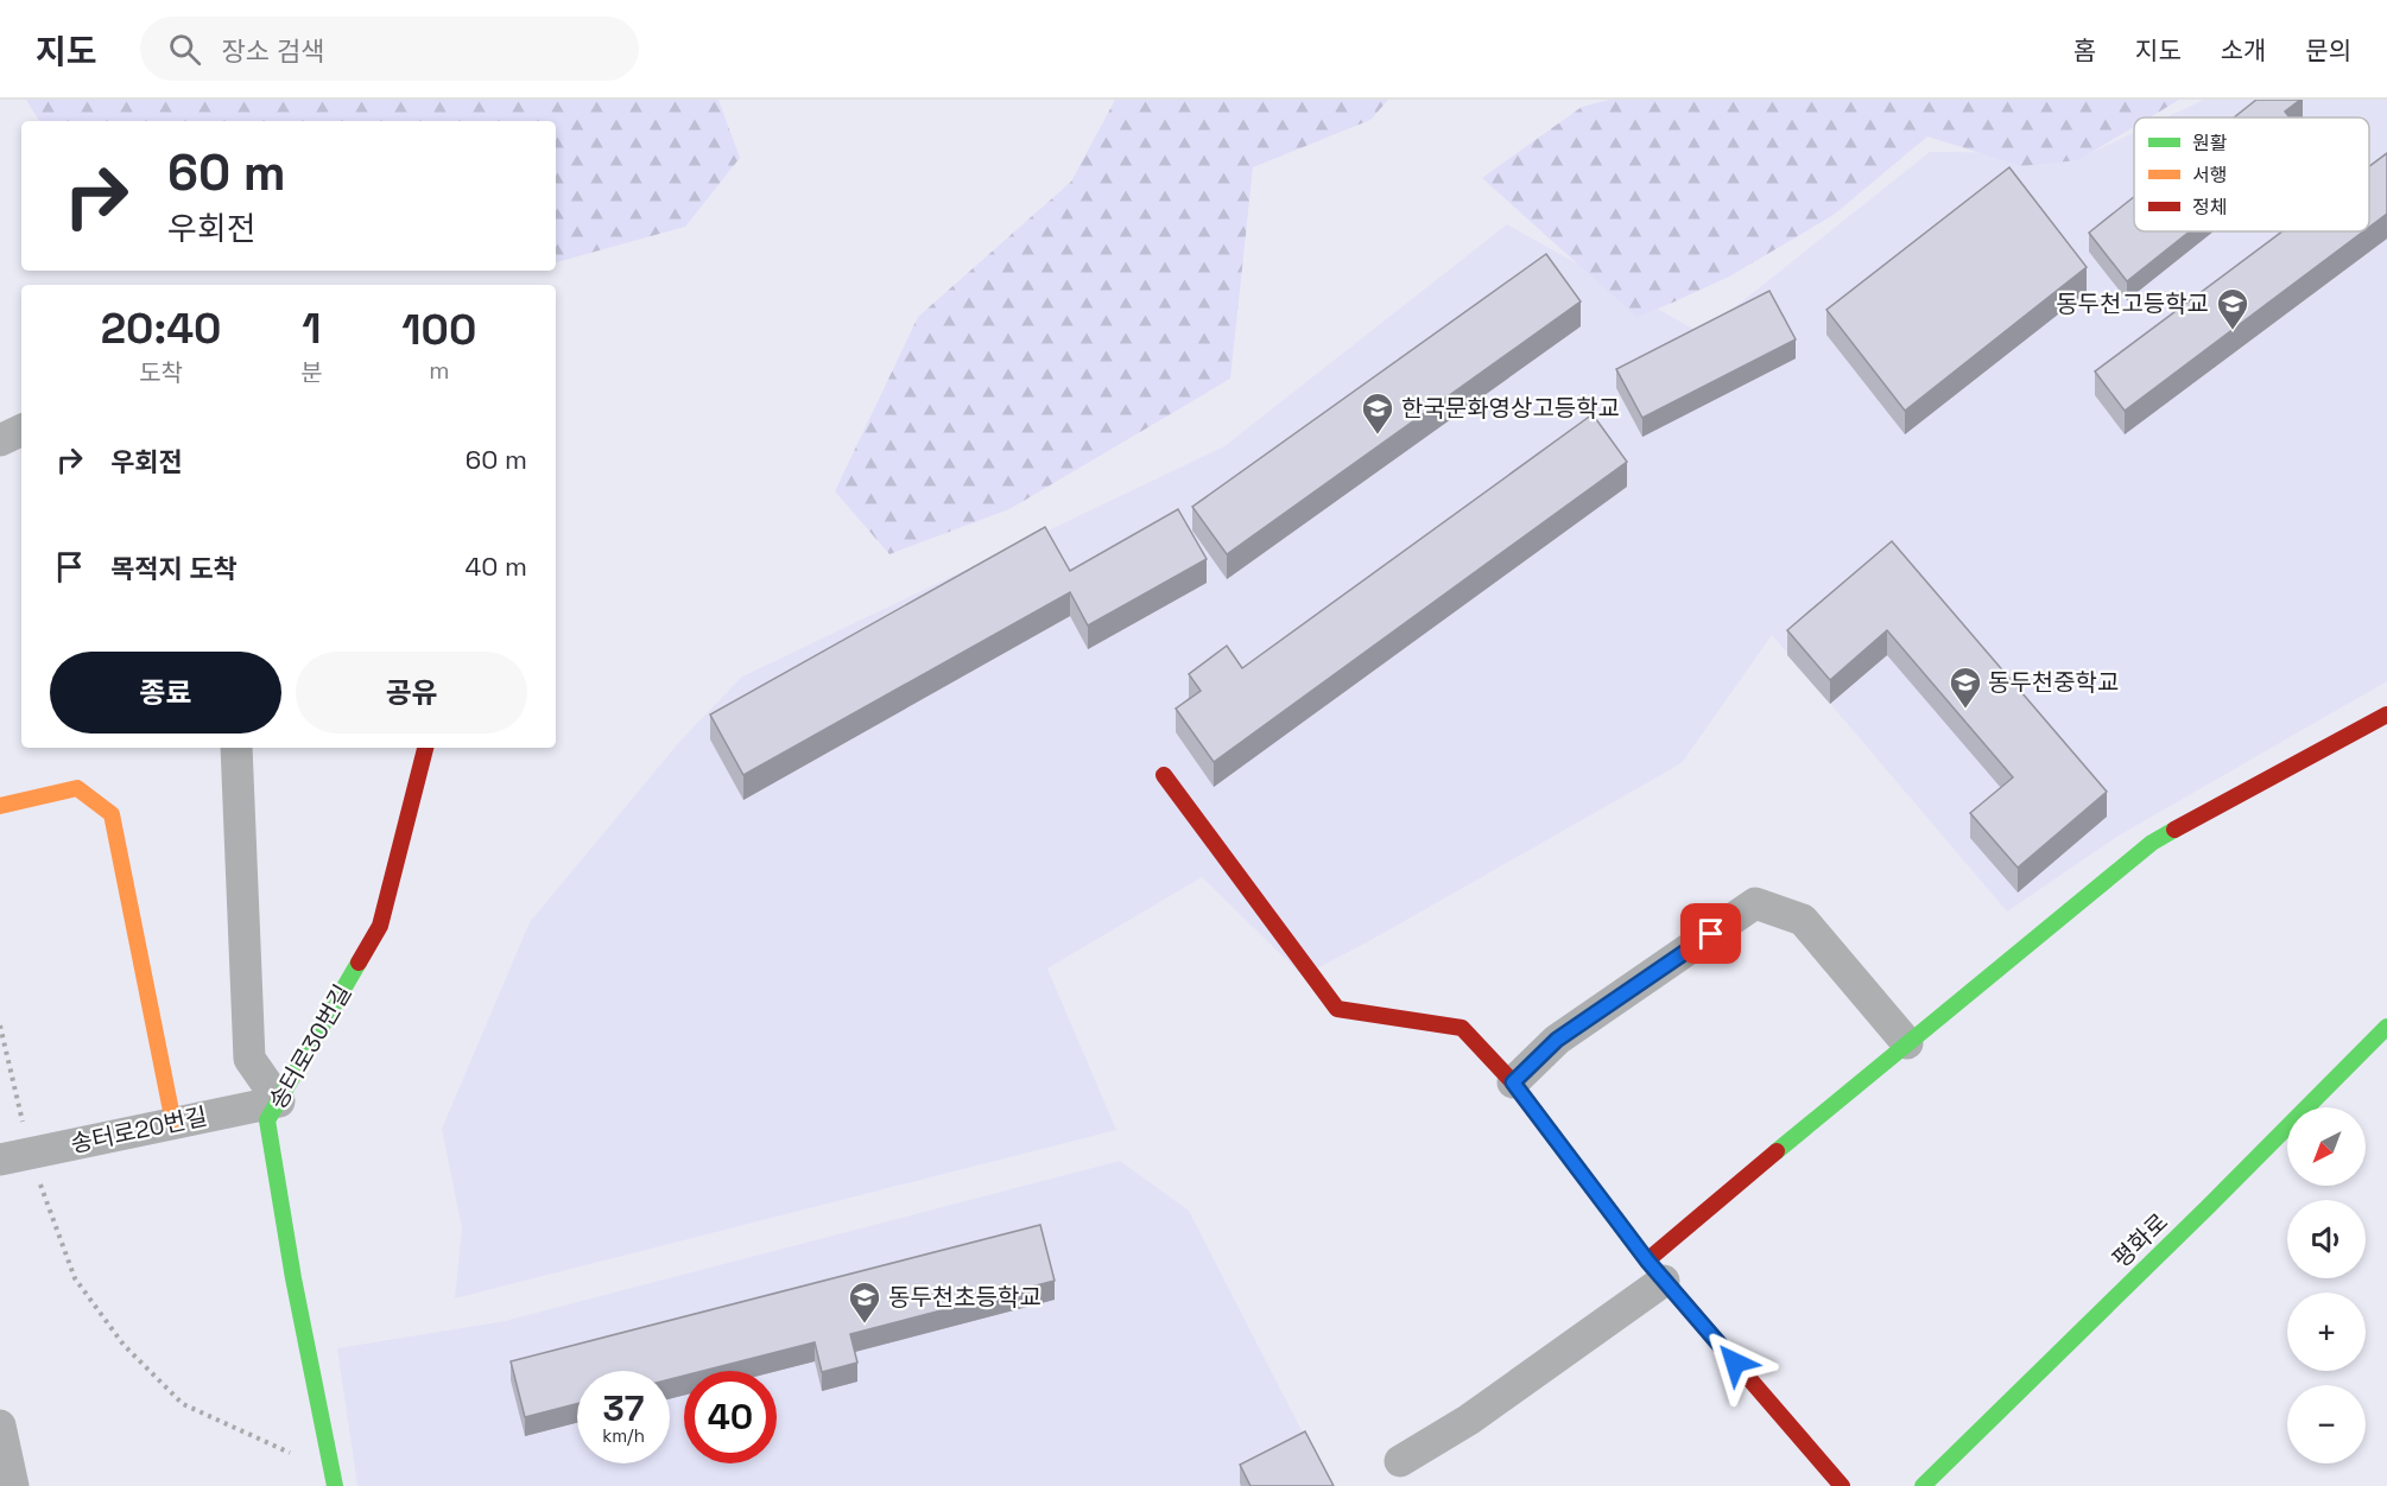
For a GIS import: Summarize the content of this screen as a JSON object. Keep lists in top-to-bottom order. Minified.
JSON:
{"streets":{"street":["송터로30번길","송터로20번길","평화로"]},"crossings":[["송터로30번길","송터로20번길"]],"places":{"school or university":["동두천고등학교","한국문화영상고등학교","동두천중학교","동두천초등학교"]},"legend":["원활","서행","정체"],"north":"bottom left","page":{"header":"지도","search":"장소 검색","nav":["홈","지도","소개","문의"],"turn":["60 m","우회전"],"eta":["20:40","도착","1","분","100","m"],"list":[{"name":"우회전","value":"60 m"},{"name":"목적지 도착","value":"40 m"}],"buttons":["종료","공유"],"map_buttons":["+","−"],"speed":"37 km/h","limit":"40"}}
